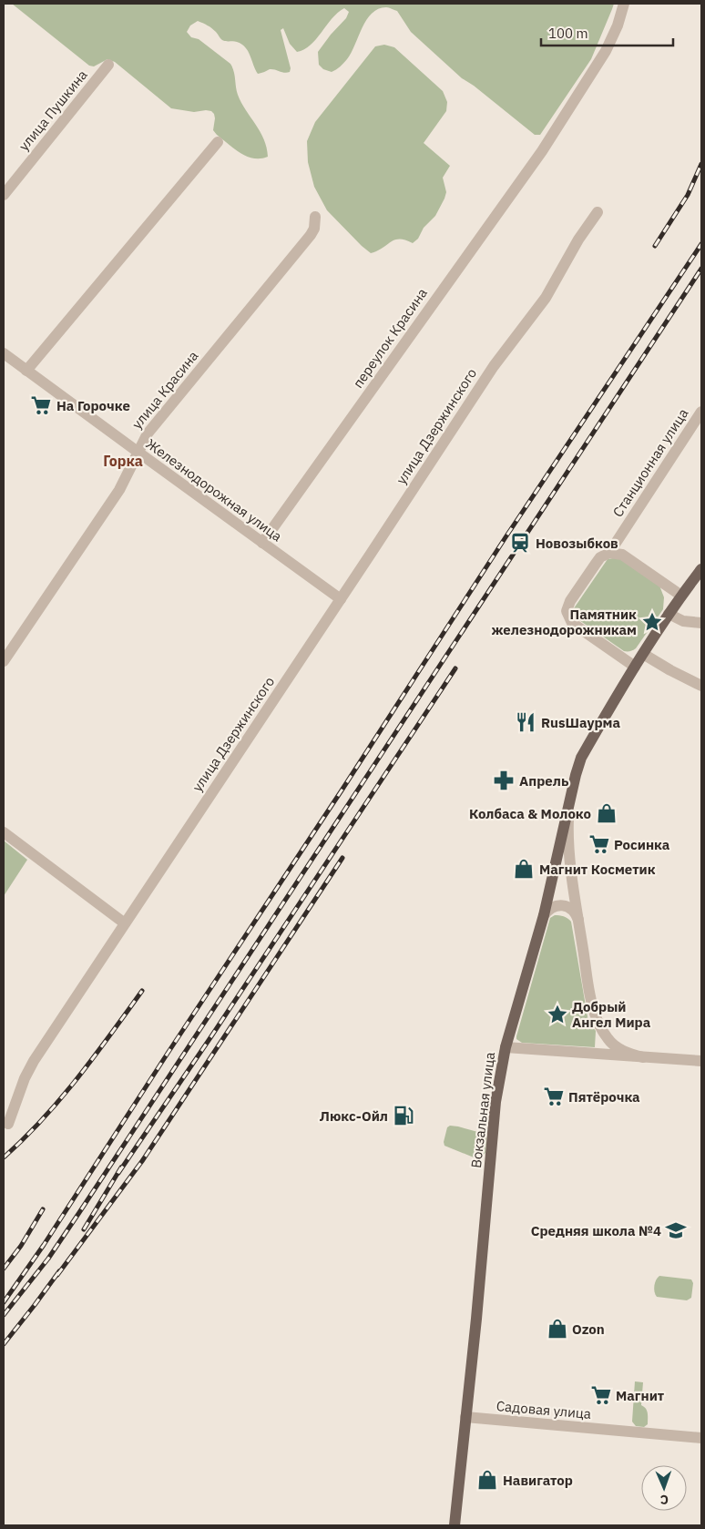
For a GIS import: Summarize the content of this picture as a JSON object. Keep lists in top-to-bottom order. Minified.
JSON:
{"streets":{"main road":["Вокзальная улица"],"street":["улица Пушкина","переулок Красина","улица Красина","улица Дзержинского","Станционная улица","Железнодорожная улица","Садовая улица"]},"crossings":[["переулок Красина","Железнодорожная улица"],["улица Красина","Железнодорожная улица"],["улица Дзержинского","Железнодорожная улица"],["Вокзальная улица","Садовая улица"]],"districts":["Горка"],"places":{"supermarket":["На Горочке","Росинка","Пятёрочка","Магнит"],"station":["Новозыбков"],"place":["Памятник железнодорожникам","Добрый Ангел Мира"],"restaurant":["RusШаурма"],"pharmacy":["Апрель"],"shop":["Колбаса & Молоко","Магнит Косметик","Ozon","Навигатор"],"fuel station":["Люкс-Ойл"],"school or university":["Средняя школа №4"]},"scale_bar":"100 m","north":"bottom"}
